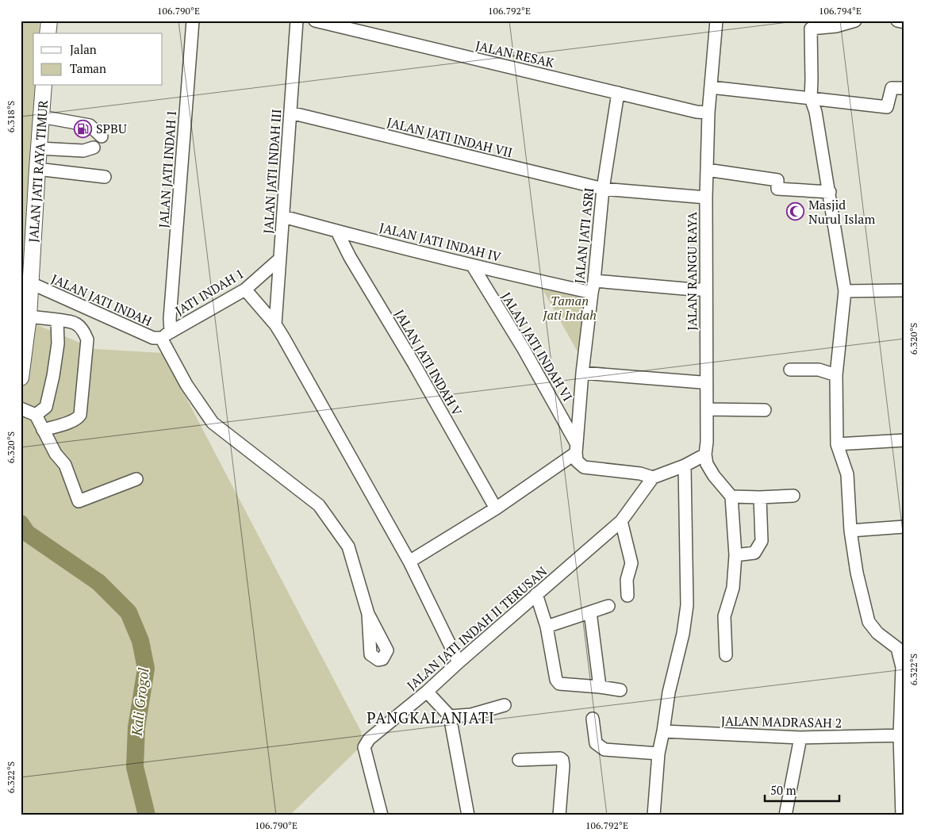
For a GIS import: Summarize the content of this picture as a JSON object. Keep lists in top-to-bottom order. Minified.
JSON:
{"streets":{"main road":["JALAN JATI RAYA TIMUR"],"street":["JALAN RESAK","JALAN JATI INDAH VII","JALAN JATI INDAH 1","JALAN JATI INDAH III","JALAN JATI ASRI","JALAN JATI INDAH IV","JALAN RANGU RAYA","JATI INDAH 1","JALAN JATI INDAH","JALAN JATI INDAH VI","JALAN JATI INDAH V","JALAN JATI INDAH II TERUSAN","JALAN MADRASAH 2"]},"crossings":[["JALAN RESAK","JALAN JATI ASRI"],["JALAN RESAK","JALAN RANGU RAYA"],["JALAN JATI INDAH VII","JALAN JATI INDAH III"],["JALAN JATI INDAH VII","JALAN JATI ASRI"],["JALAN JATI INDAH VII","JALAN RANGU RAYA"],["JALAN JATI INDAH 1","JATI INDAH 1"],["JALAN JATI INDAH 1","JALAN JATI INDAH"],["JALAN JATI RAYA TIMUR","JALAN JATI INDAH"],["JALAN JATI INDAH III","JALAN JATI INDAH IV"],["JALAN JATI INDAH III","JATI INDAH 1"],["JALAN JATI ASRI","JALAN JATI INDAH IV"],["JALAN JATI ASRI","JALAN JATI INDAH VI"],["JALAN JATI INDAH IV","JALAN RANGU RAYA"],["JALAN JATI INDAH IV","JALAN JATI INDAH VI"],["JALAN JATI INDAH IV","JALAN JATI INDAH V"],["JATI INDAH 1","JALAN JATI INDAH"],["JALAN JATI INDAH VI","JALAN JATI INDAH II TERUSAN"]],"districts":["PANGKALANJATI"],"water":["Kali Grogol"],"parks":["Taman Jati Indah"],"places":{"fuel station":["SPBU"],"mosque":["Masjid Nurul Islam"]},"legend":["Jalan","Taman"],"scale_bar":"50 m","coordinates":["106.790°E","106.792°E","106.794°E","6.318°S","6.320°S","6.322°S"]}
